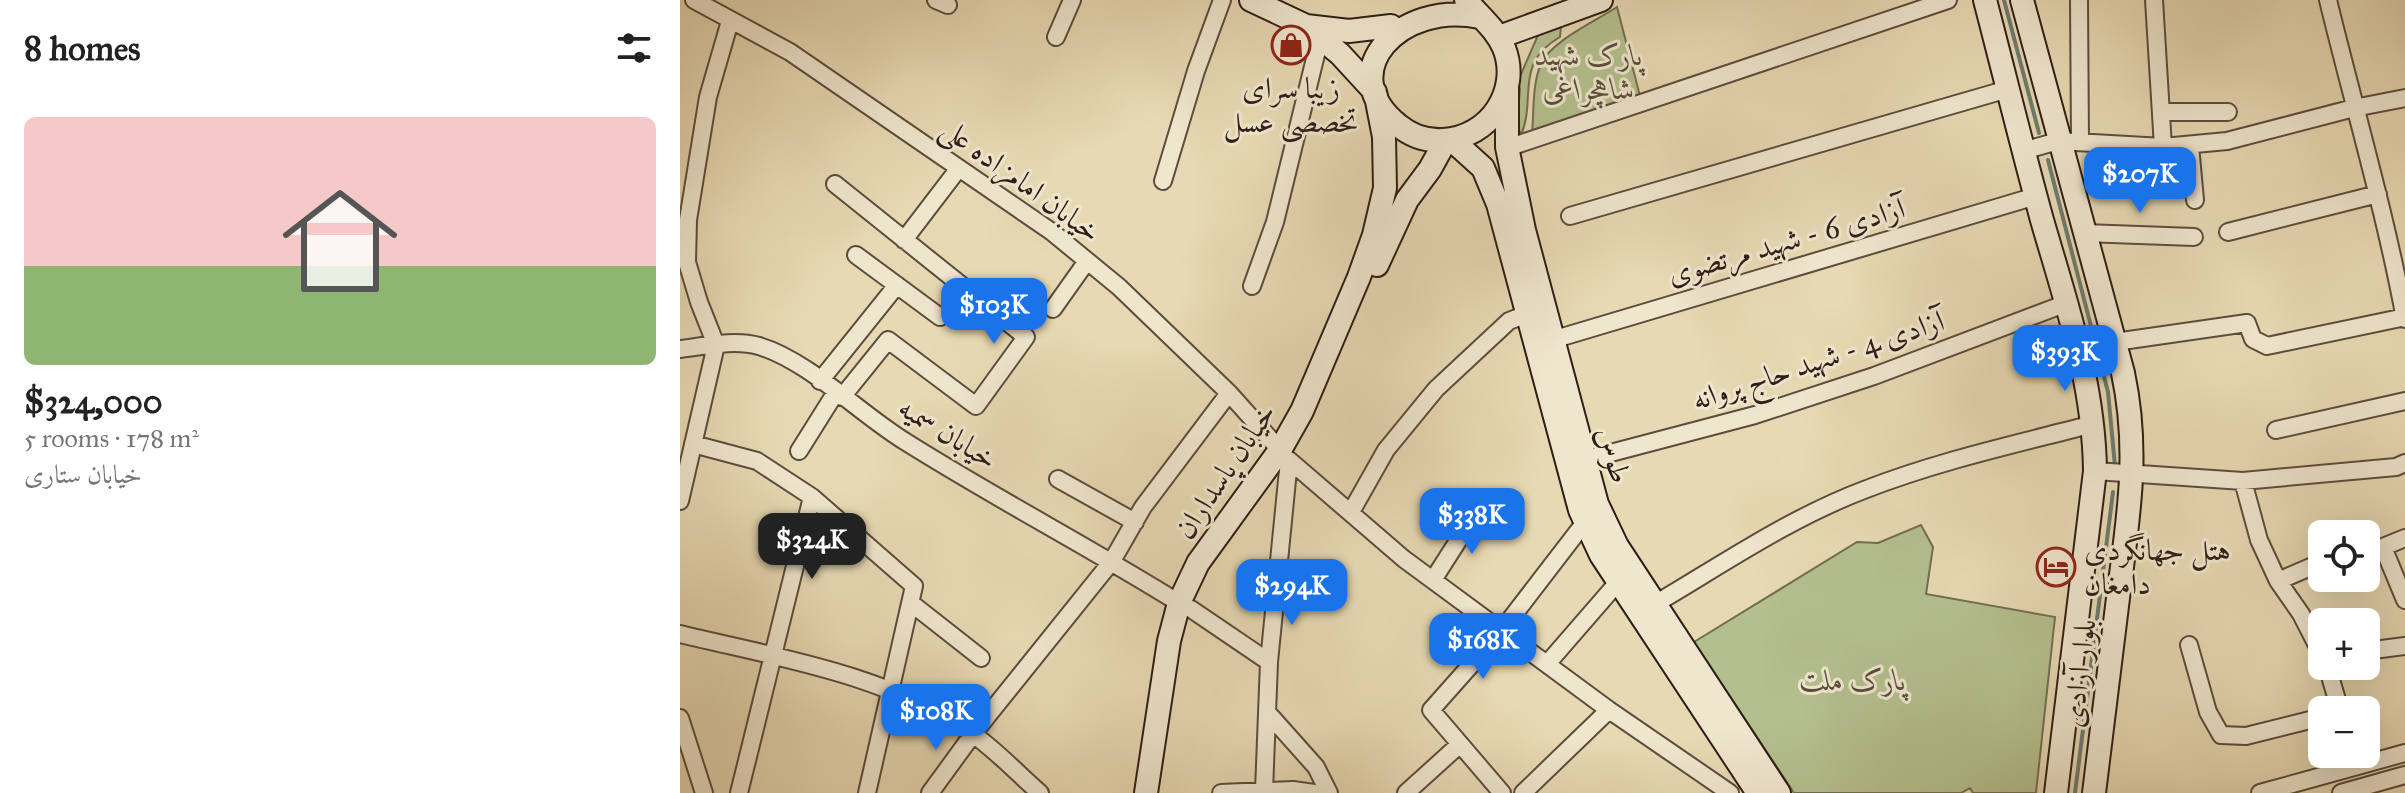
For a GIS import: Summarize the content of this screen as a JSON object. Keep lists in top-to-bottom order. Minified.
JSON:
{"streets":{"street":["خیابان امامزاده علی","آزادی 6 - شهید مرتضوی","آزادی 4 - شهید حاج پروانه","خیابان سمیه","طوس","خیابان پاسداران","بلوار آزادی"]},"crossings":[["خیابان امامزاده علی","خیابان پاسداران"],["آزادی 6 - شهید مرتضوی","طوس"],["آزادی 6 - شهید مرتضوی","بلوار آزادی"],["آزادی 4 - شهید حاج پروانه","طوس"],["آزادی 4 - شهید حاج پروانه","بلوار آزادی"],["خیابان سمیه","خیابان پاسداران"],["طوس","خیابان پاسداران"]],"parks":["پارک شهید شاهچراغی","پارک ملت"],"places":{"shop":["زیبا سرای تخصصی عسل"],"hotel":["هتل جهانگردى دامغان"]},"page":{"heading":"8 homes","list":[{"name":"$324,000","note":"5 rooms · 178 m² · خیابان ستاری"}],"price":["$207K","$103K","$393K","$338K","$324K","$294K","$168K","$108K"],"map_buttons":["+","−"]}}
